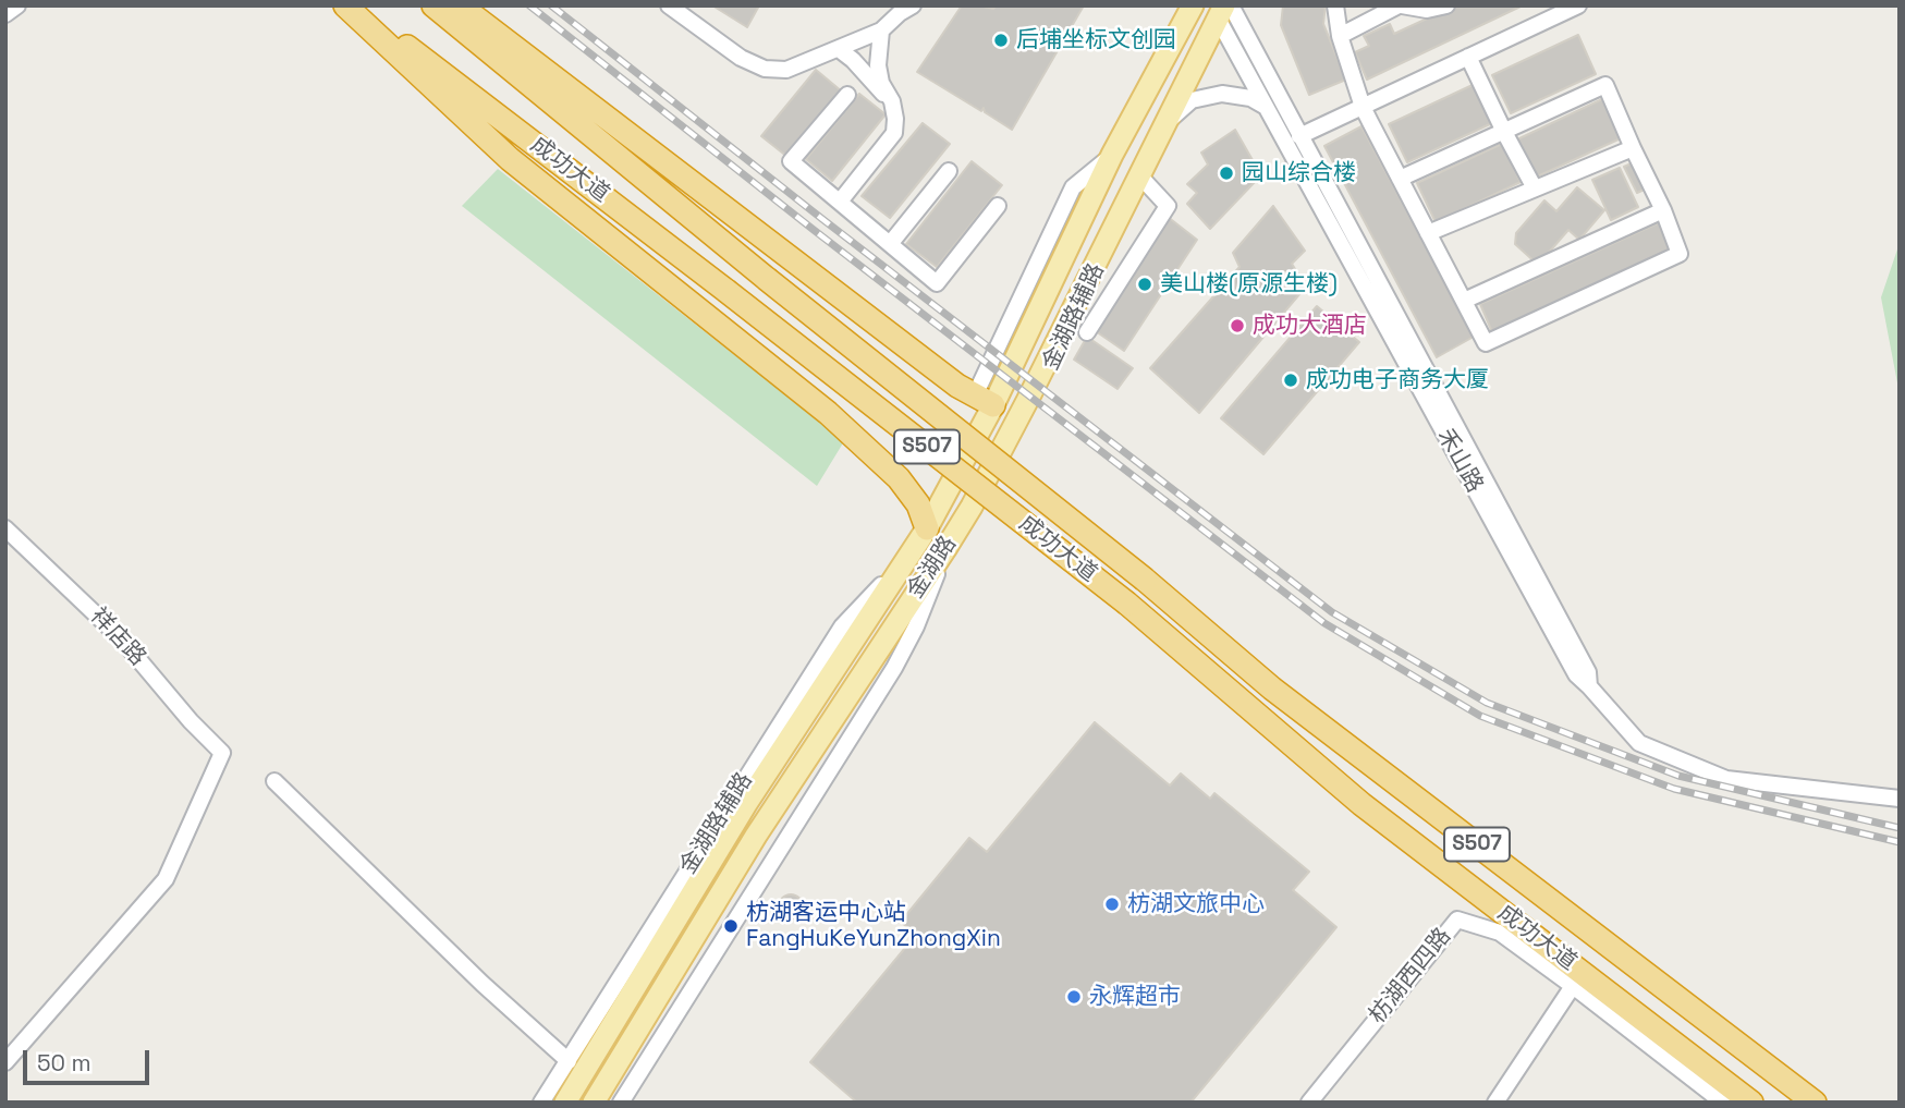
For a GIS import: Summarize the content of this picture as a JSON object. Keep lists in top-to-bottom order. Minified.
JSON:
{"streets":{"highway":["成功大道","S507"],"main road":["金湖路"],"street":["金湖路辅路","禾山路","祥店路","枋湖西四路"]},"crossings":[["金湖路辅路","金湖路"],["禾山路","金湖路"]],"places":["后埔坐标文创园","园山综合楼","美山楼(原源生楼)","成功大酒店","成功电子商务大厦","枋湖文旅中心","枋湖客运中心站 FangHuKeYunZhongXin","永辉超市"],"scale_bar":"50 m"}
